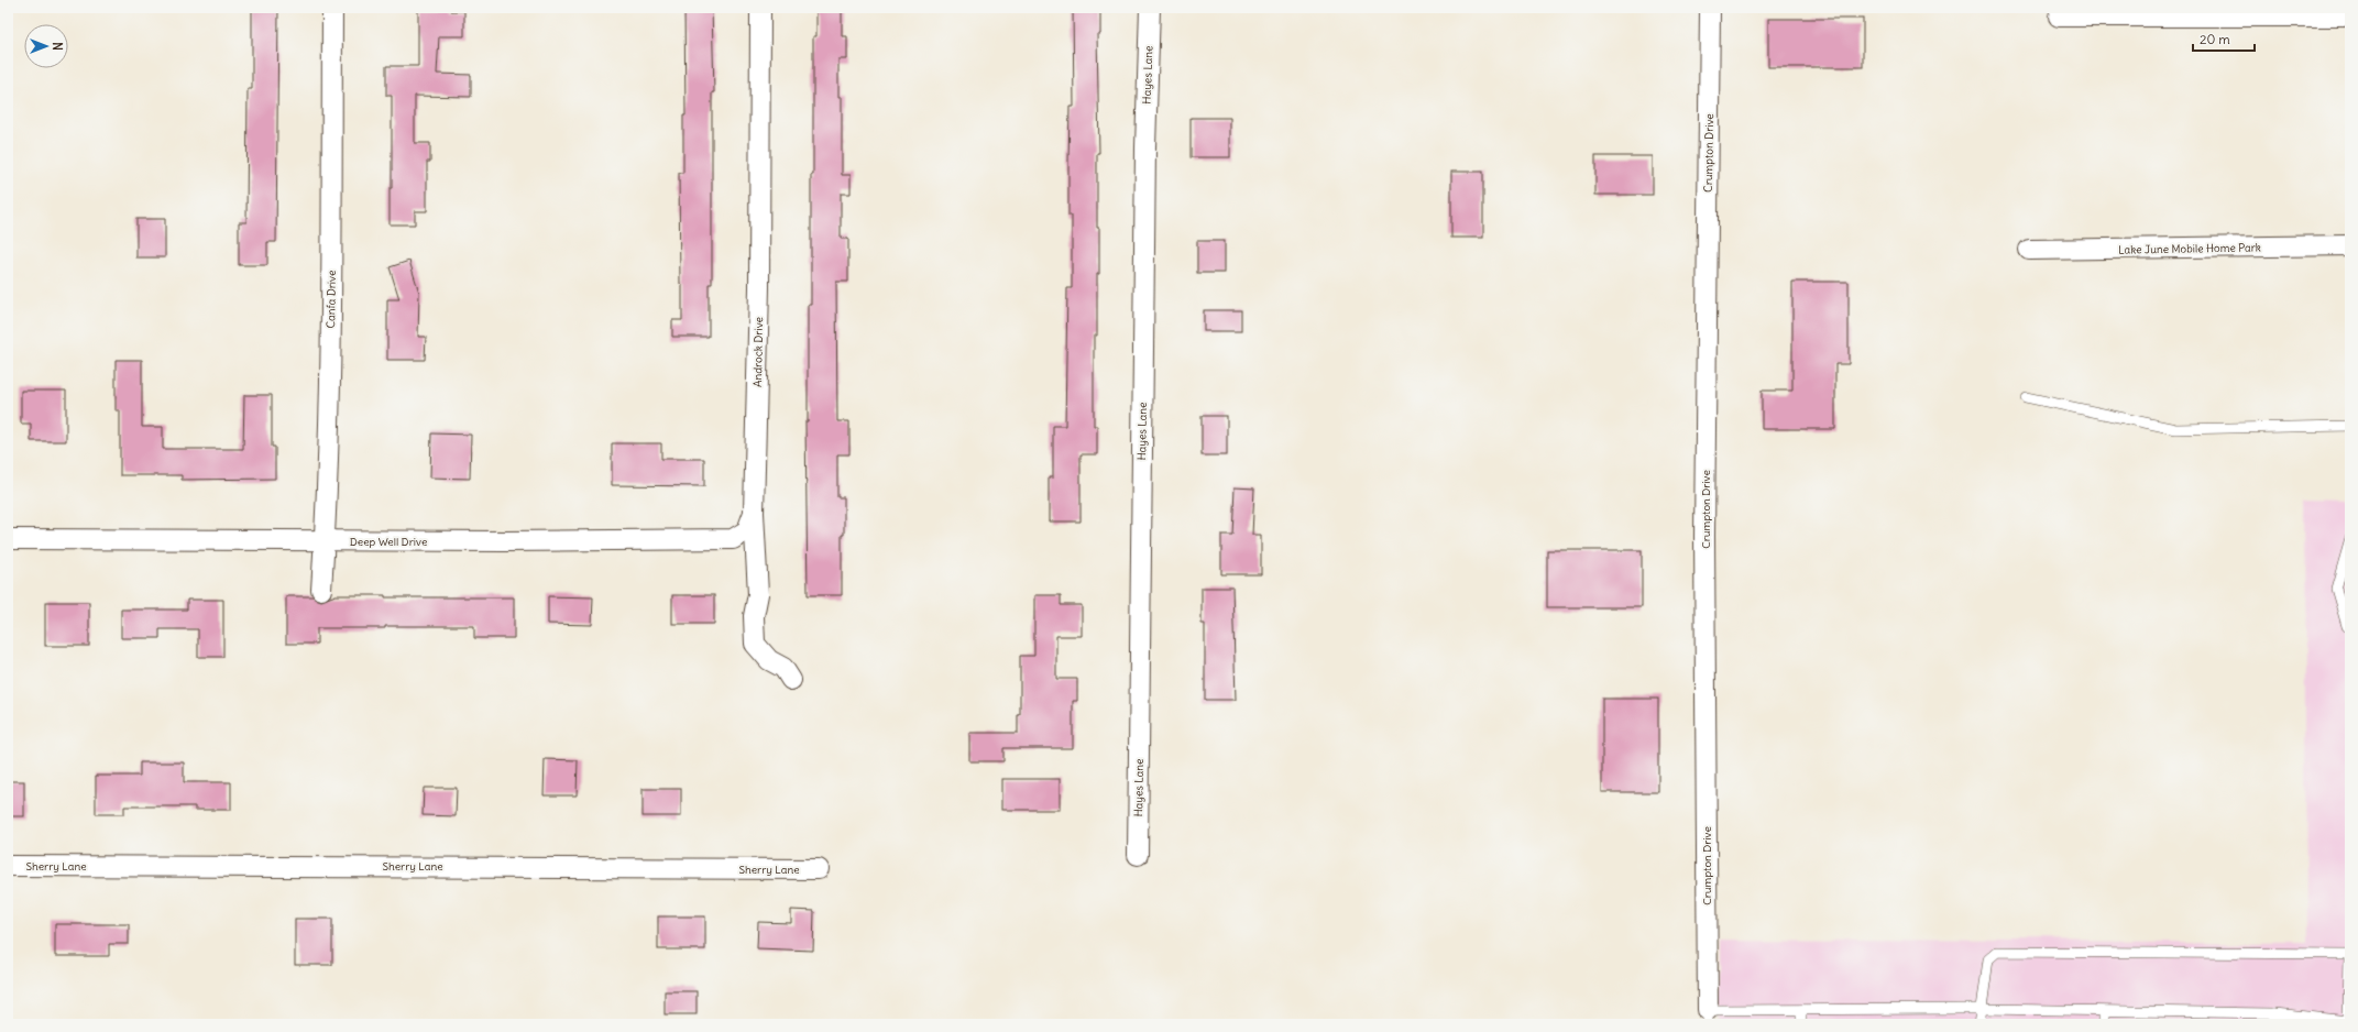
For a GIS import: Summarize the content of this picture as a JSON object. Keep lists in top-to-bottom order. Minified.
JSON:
{"streets":{"street":["Hayes Lane","Crumpton Drive","Lake June Mobile Home Park","Canfa Drive","Androck Drive","Deep Well Drive","Sherry Lane"]},"crossings":[["Canfa Drive","Deep Well Drive"],["Androck Drive","Deep Well Drive"]],"scale_bar":"20 m","north":"right"}
